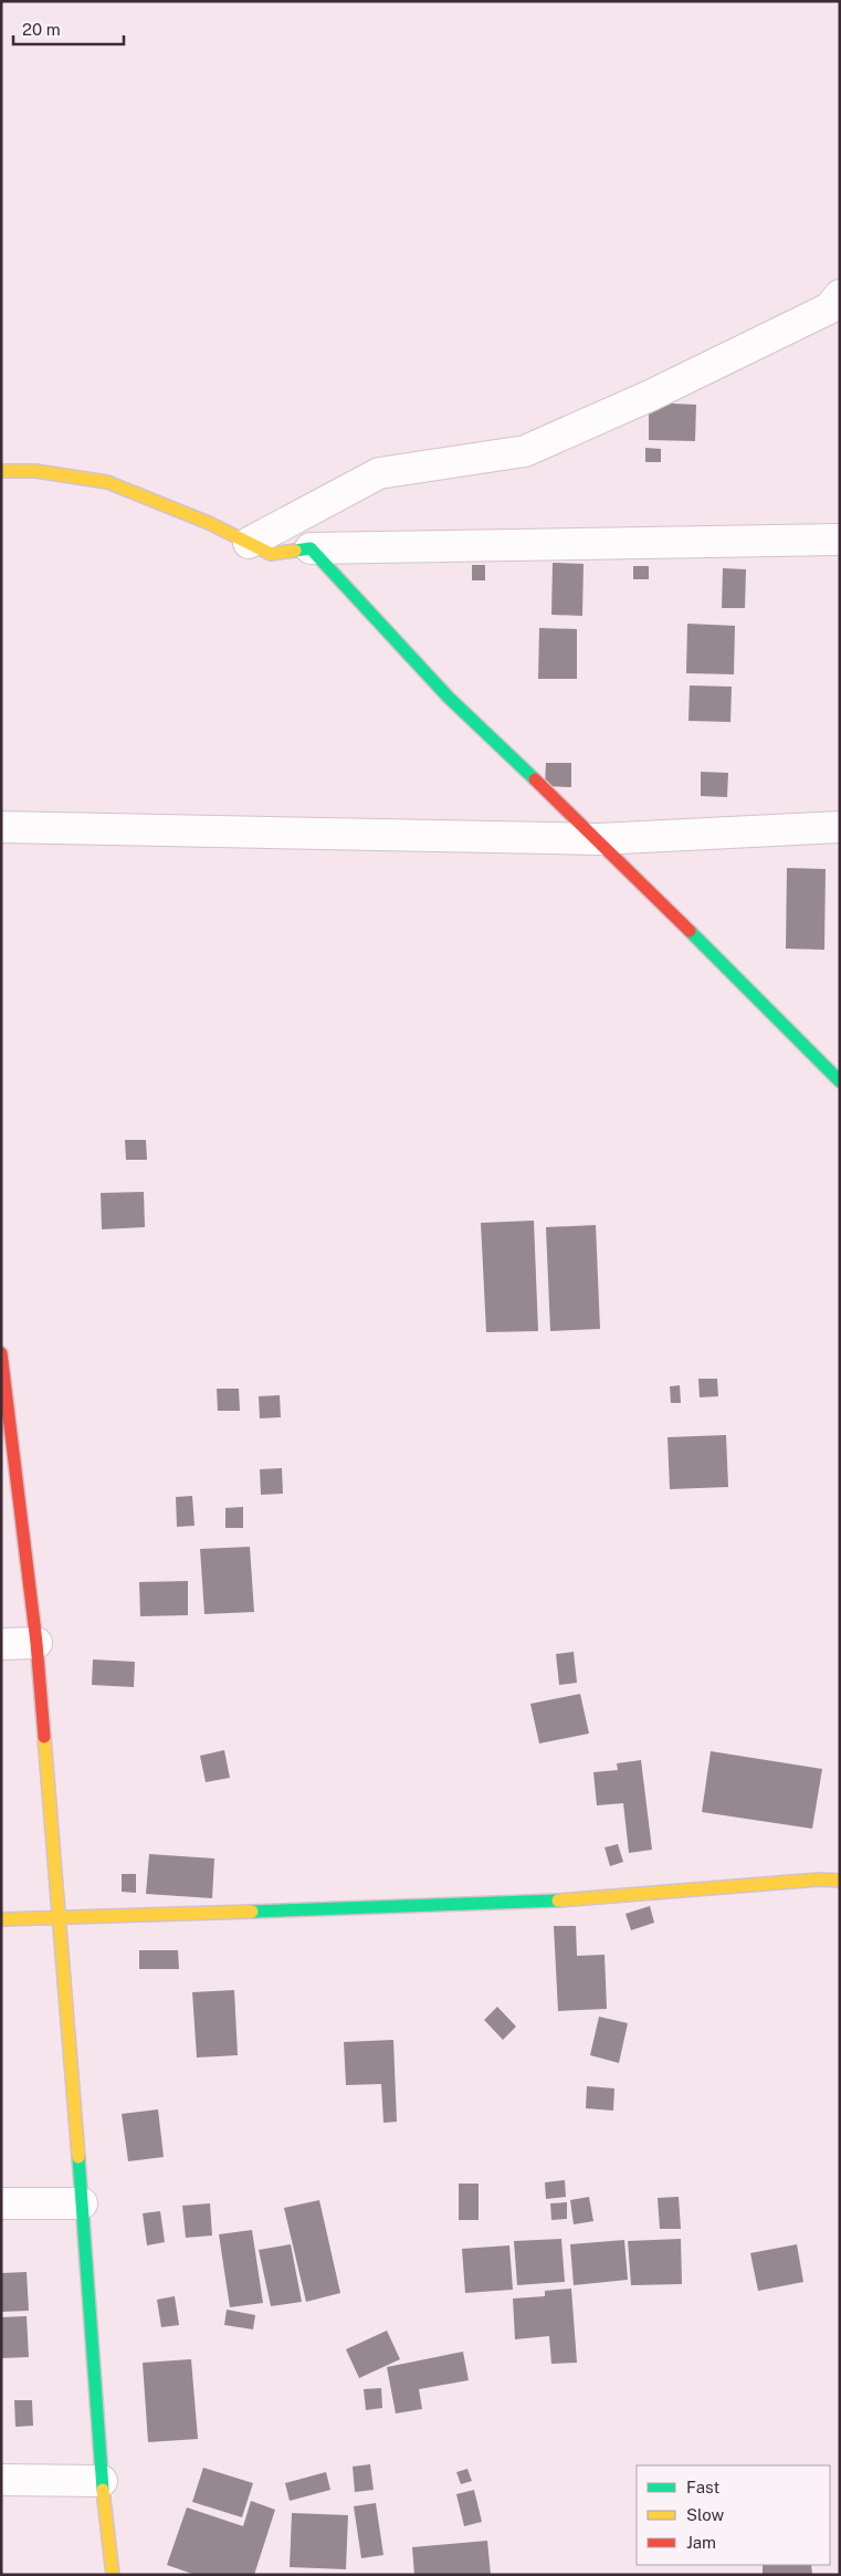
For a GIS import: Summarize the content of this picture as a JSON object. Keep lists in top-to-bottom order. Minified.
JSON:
{"legend":["Fast","Slow","Jam"],"scale_bar":"20 m"}
